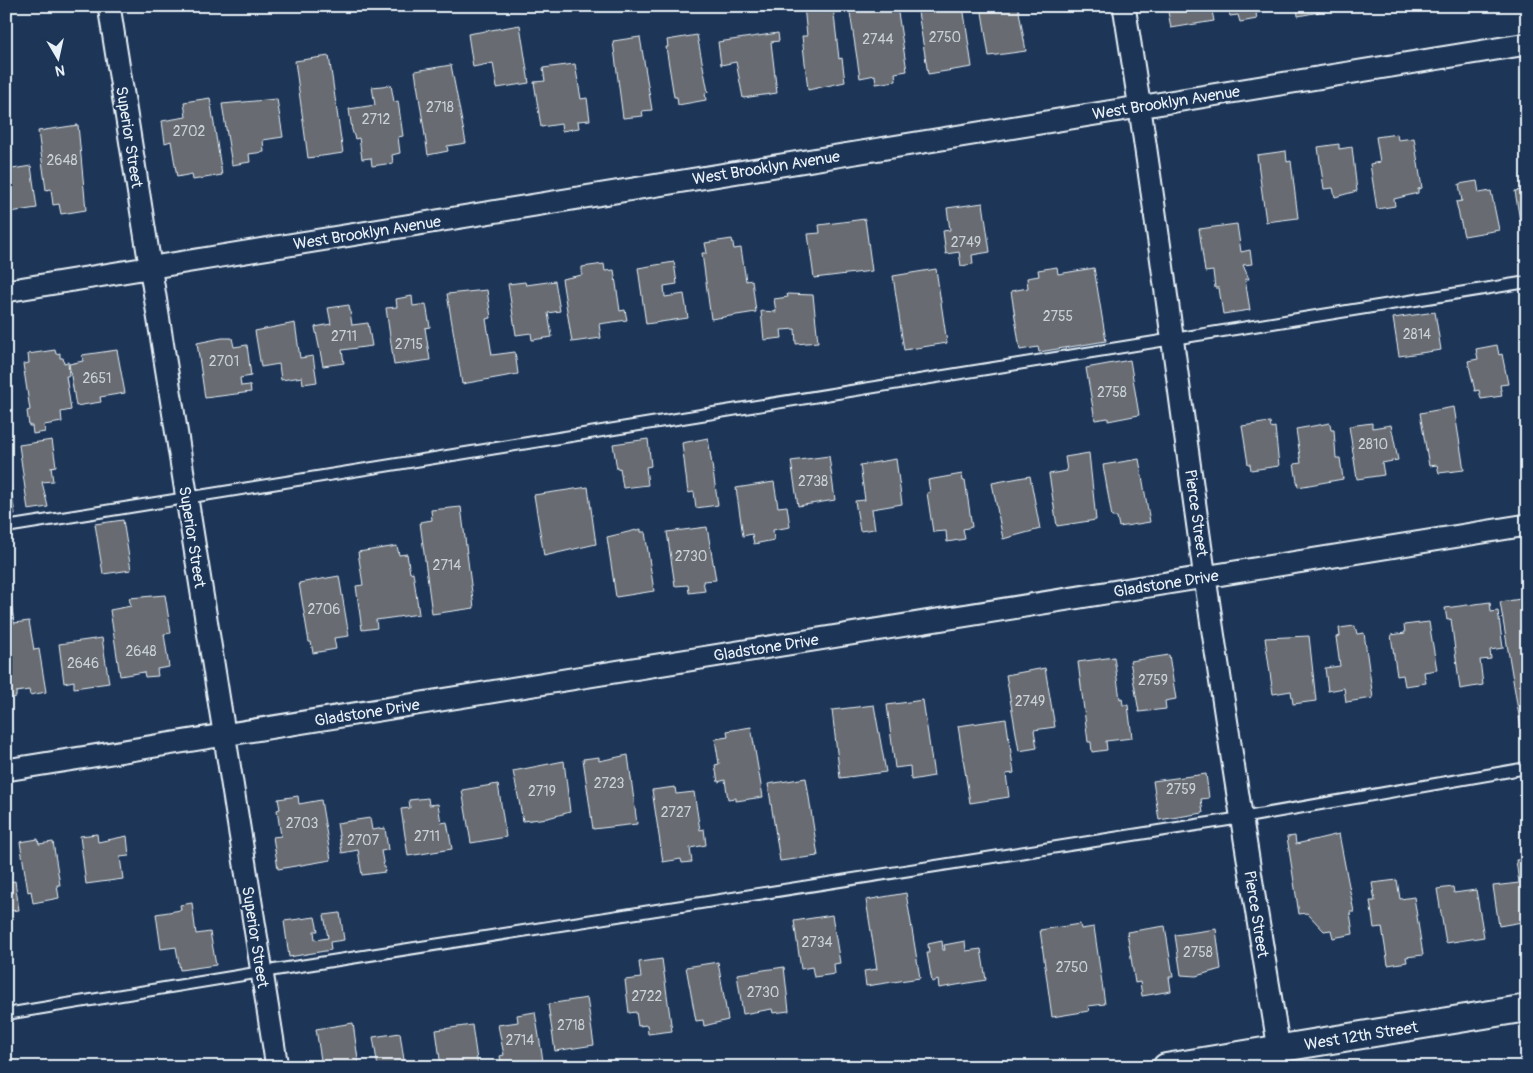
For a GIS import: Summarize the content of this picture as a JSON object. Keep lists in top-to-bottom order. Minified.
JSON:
{"streets":{"street":["West Brooklyn Avenue","Superior Street","Pierce Street","Gladstone Drive","West 12th Street"]},"crossings":[["West Brooklyn Avenue","Superior Street"],["West Brooklyn Avenue","Pierce Street"],["Superior Street","Gladstone Drive"],["Pierce Street","Gladstone Drive"],["Pierce Street","West 12th Street"]],"house_numbers":["2750","2744","2718","2712","2702","2648","2749","2755","2814","2711","2715","2701","2651","2758","2810","2738","2730","2714","2706","2648","2646","2759","2749","2723","2759","2719","2727","2703","2711","2707","2734","2758","2750","2730","2722","2718","2714"],"north":"bottom"}
